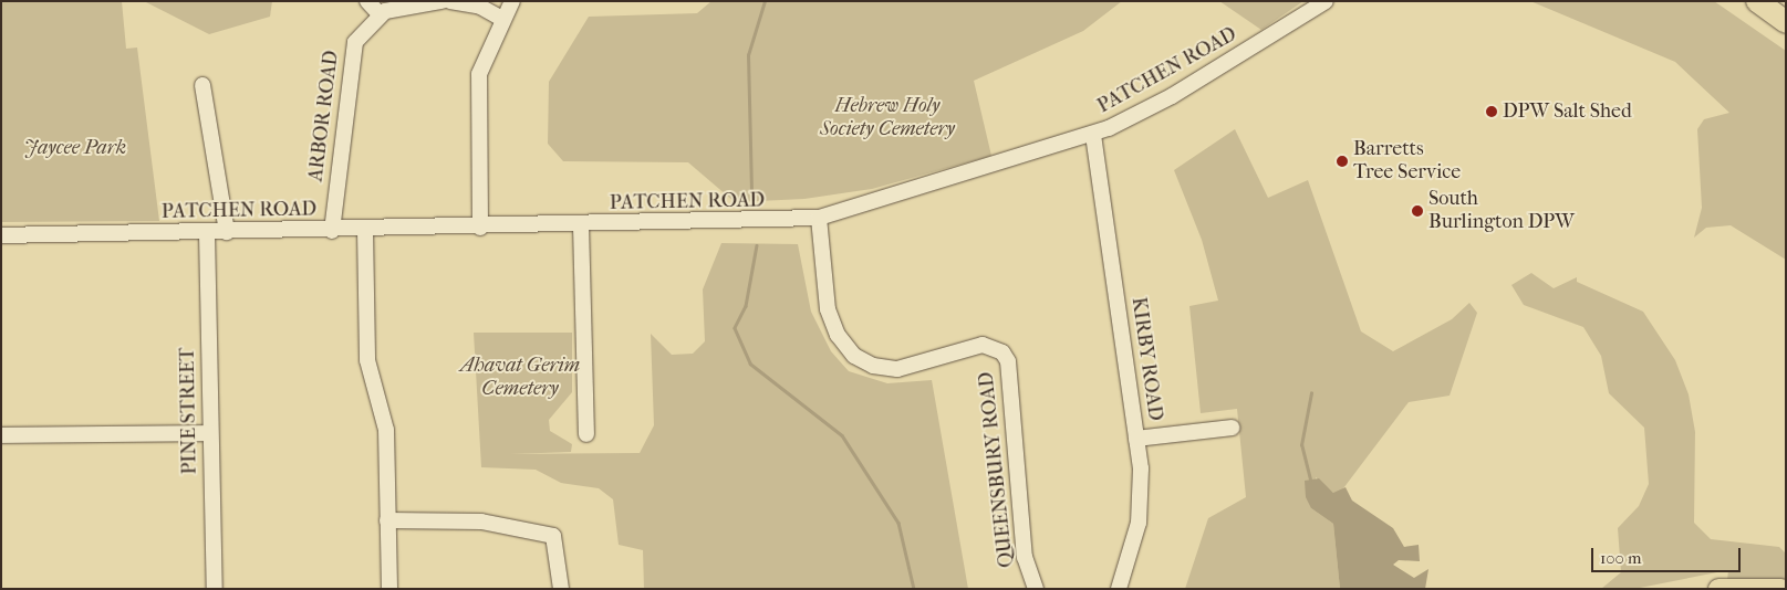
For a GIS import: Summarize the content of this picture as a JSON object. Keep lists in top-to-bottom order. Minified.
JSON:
{"streets":{"street":["PATCHEN ROAD","ARBOR ROAD","KIRBY ROAD","PINE STREET","QUEENSBURY ROAD"]},"crossings":[["PATCHEN ROAD","ARBOR ROAD"],["PATCHEN ROAD","KIRBY ROAD"],["PATCHEN ROAD","PINE STREET"],["PATCHEN ROAD","QUEENSBURY ROAD"]],"parks":["Hebrew Holy Society Cemetery","Jaycee Park","Ahavat Gerim Cemetery"],"places":["DPW Salt Shed","Barretts Tree Service","South Burlington DPW"],"scale_bar":"100 m"}
